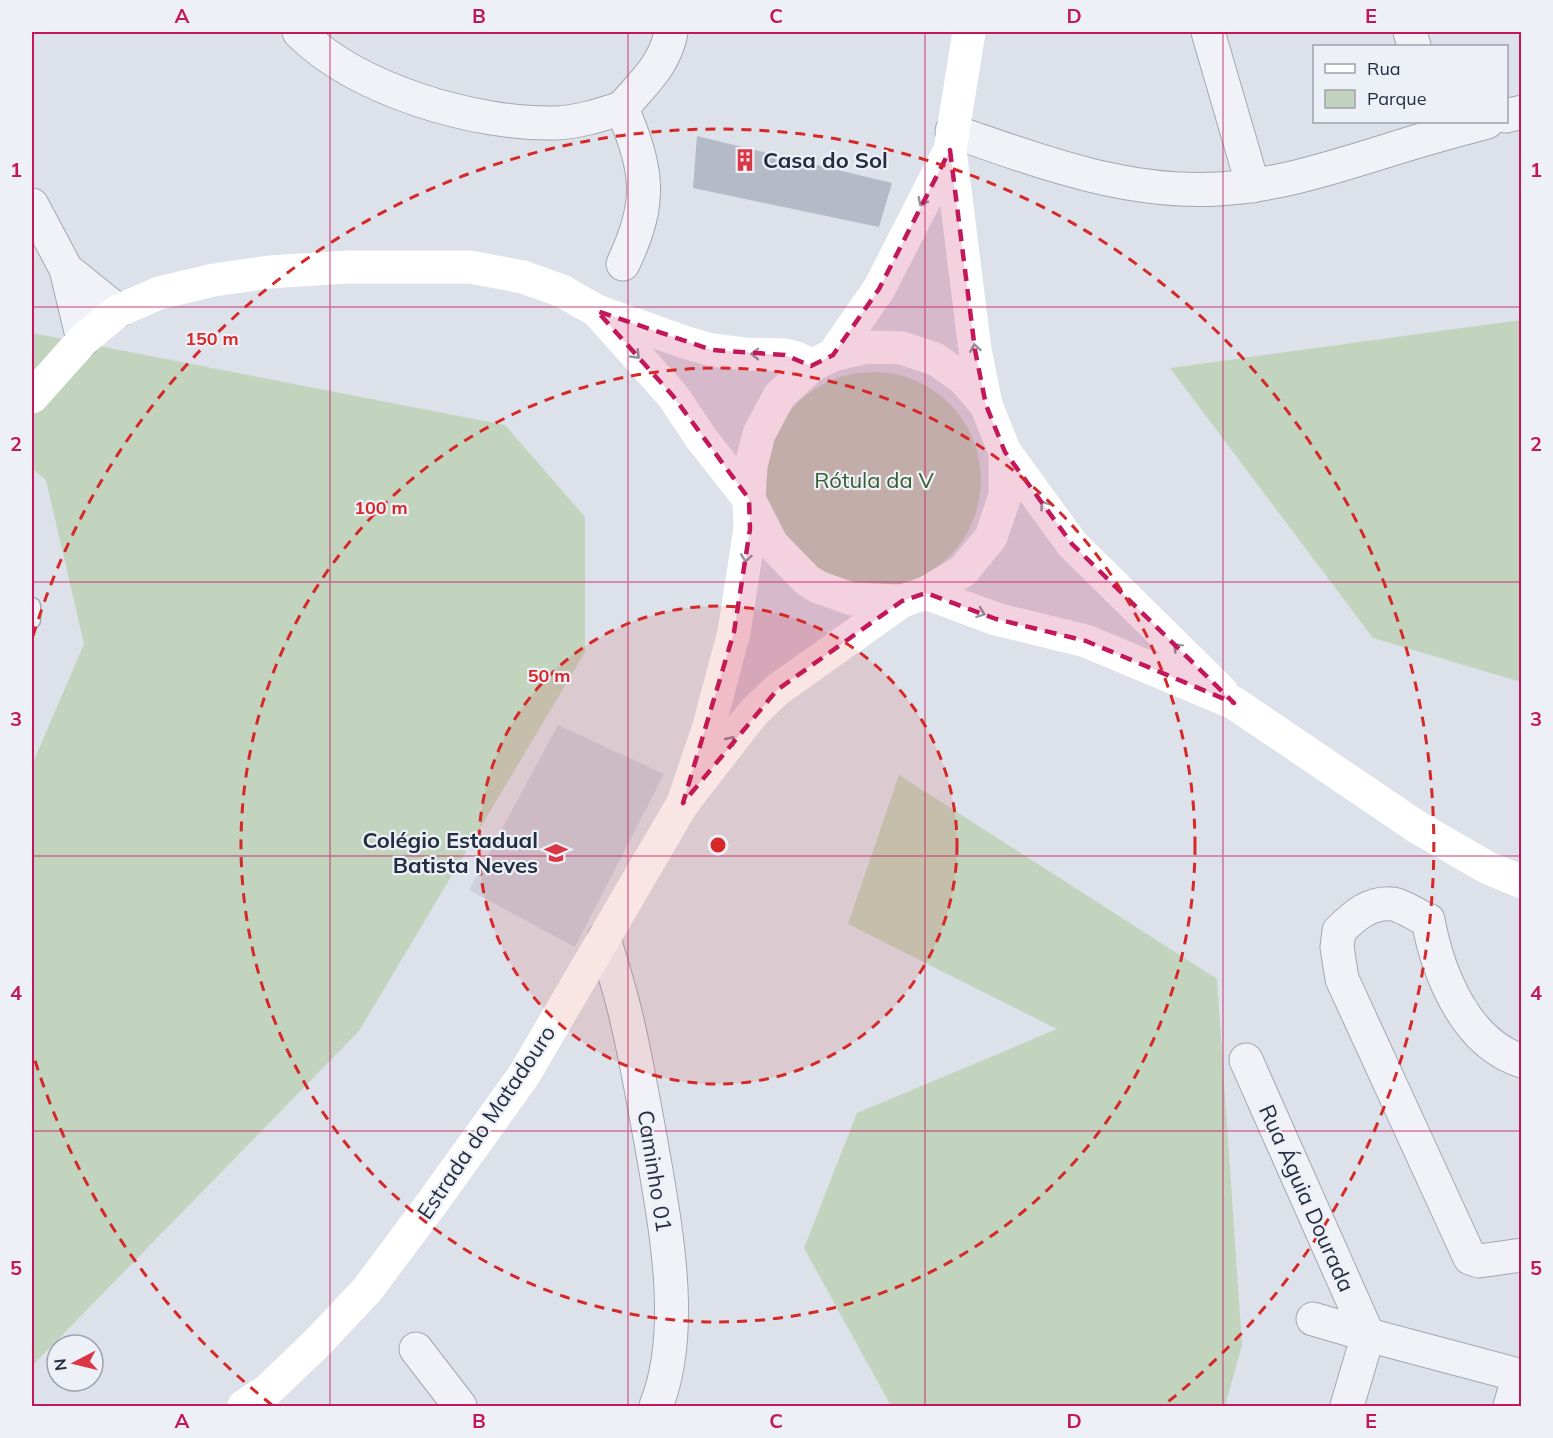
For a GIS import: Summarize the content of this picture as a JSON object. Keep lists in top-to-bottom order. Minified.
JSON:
{"streets":{"main road":["Estrada do Matadouro"],"street":["Caminho 01","Rua Águia Dourada"]},"crossings":[["Estrada do Matadouro","Caminho 01"]],"parks":["Rótula da V"],"places":{"building":["Casa do Sol"],"school or university":["Colégio Estadual Batista Neves"]},"legend":["Rua","Parque"],"north":"left","grid":{"columns":["A","B","C","D","E"],"rows":["1","2","3","4","5"]},"rings":["150 m","100 m","50 m"]}
